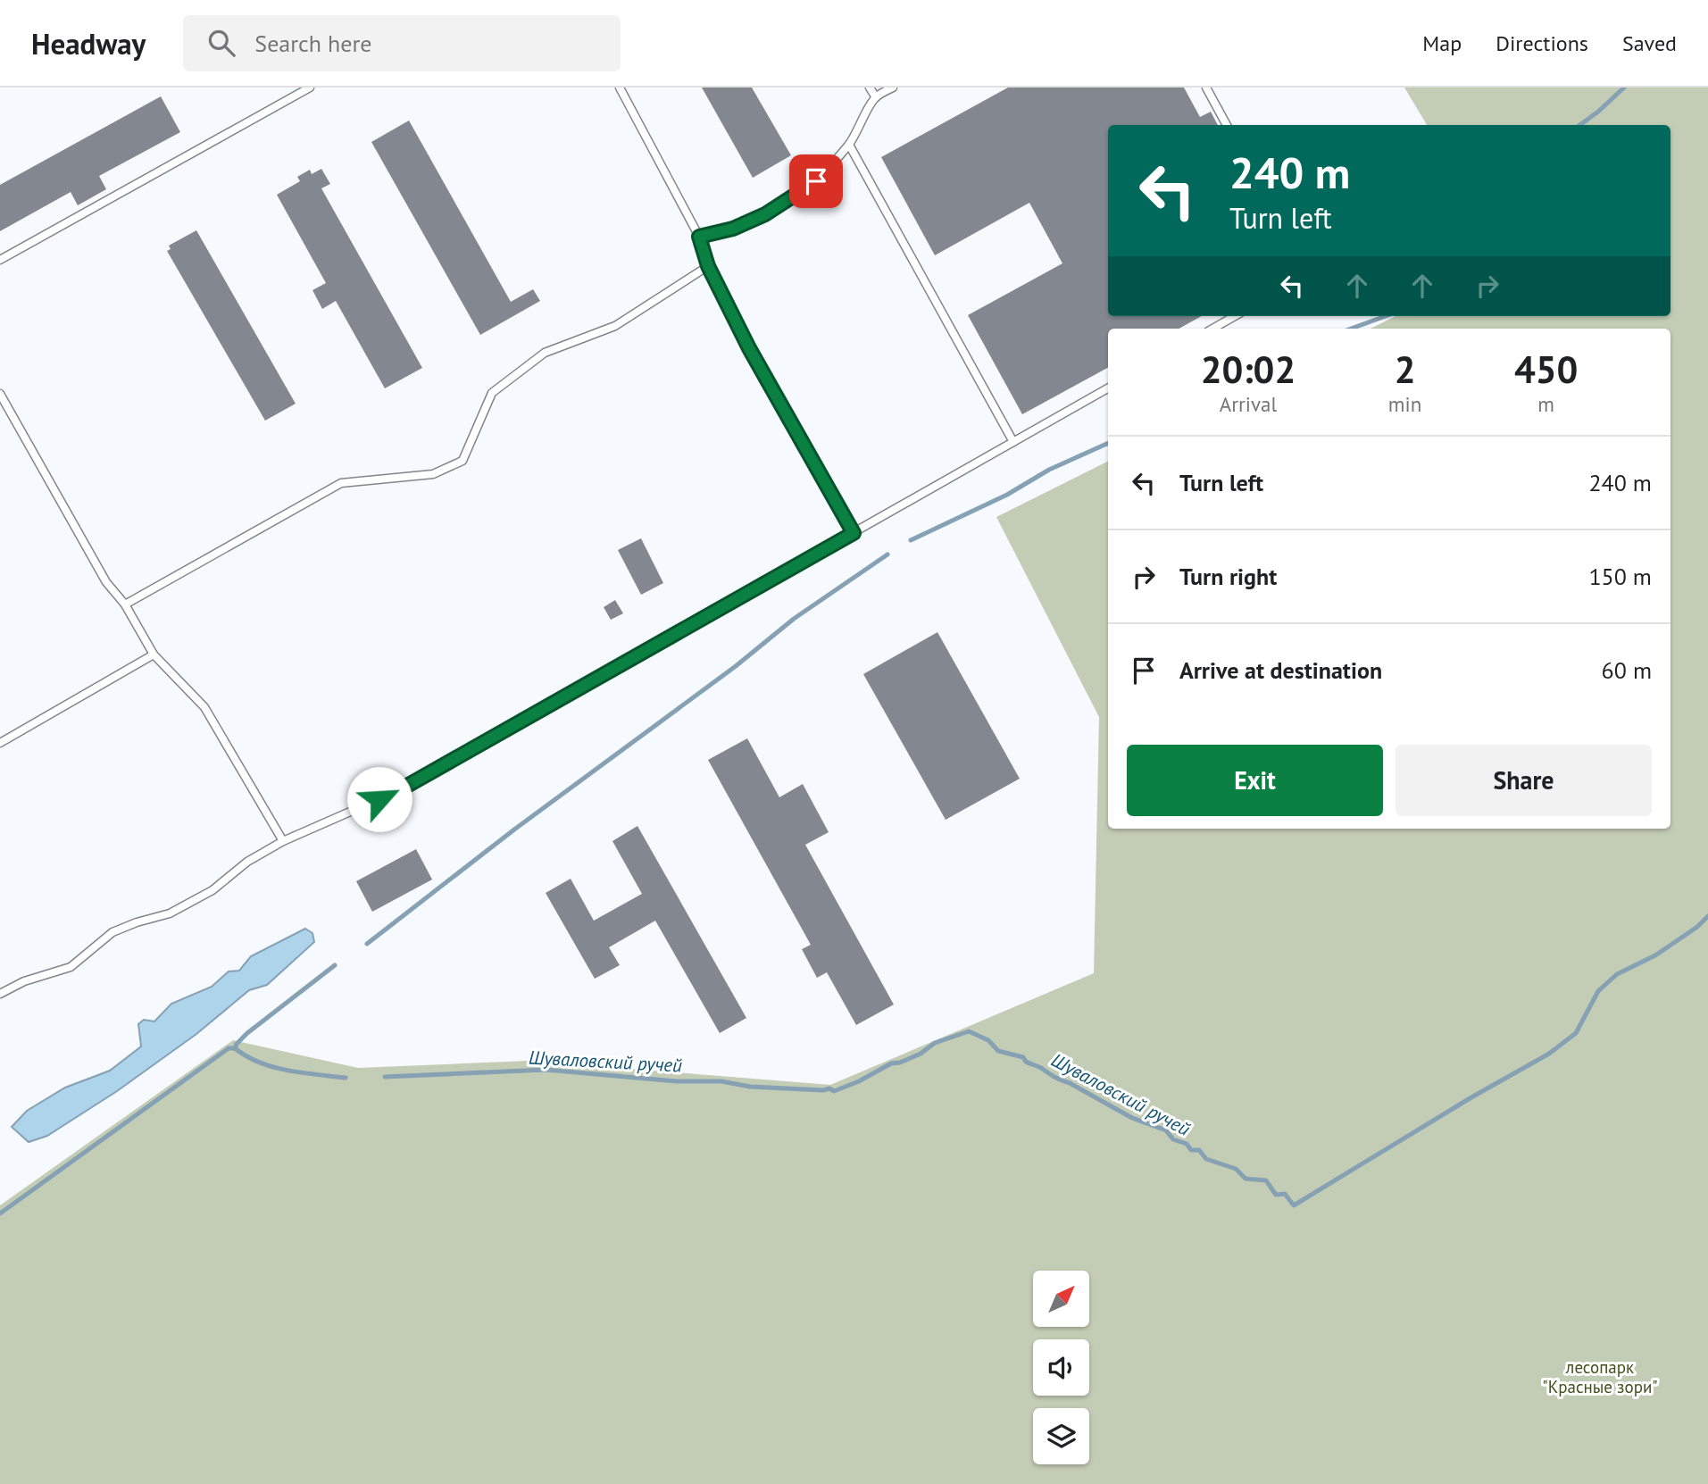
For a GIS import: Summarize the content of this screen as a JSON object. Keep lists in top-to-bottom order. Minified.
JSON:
{"water":["Шуваловский ручей"],"parks":["лесопарк \"Красные зори\""],"north":"top right","page":{"header":"Headway","search":"Search here","nav":["Map","Directions","Saved"],"turn":["240 m","Turn left"],"eta":["20:02","Arrival","2","min","450","m"],"list":[{"name":"Turn left","value":"240 m"},{"name":"Turn right","value":"150 m"},{"name":"Arrive at destination","value":"60 m"}],"buttons":["Exit","Share"]}}
